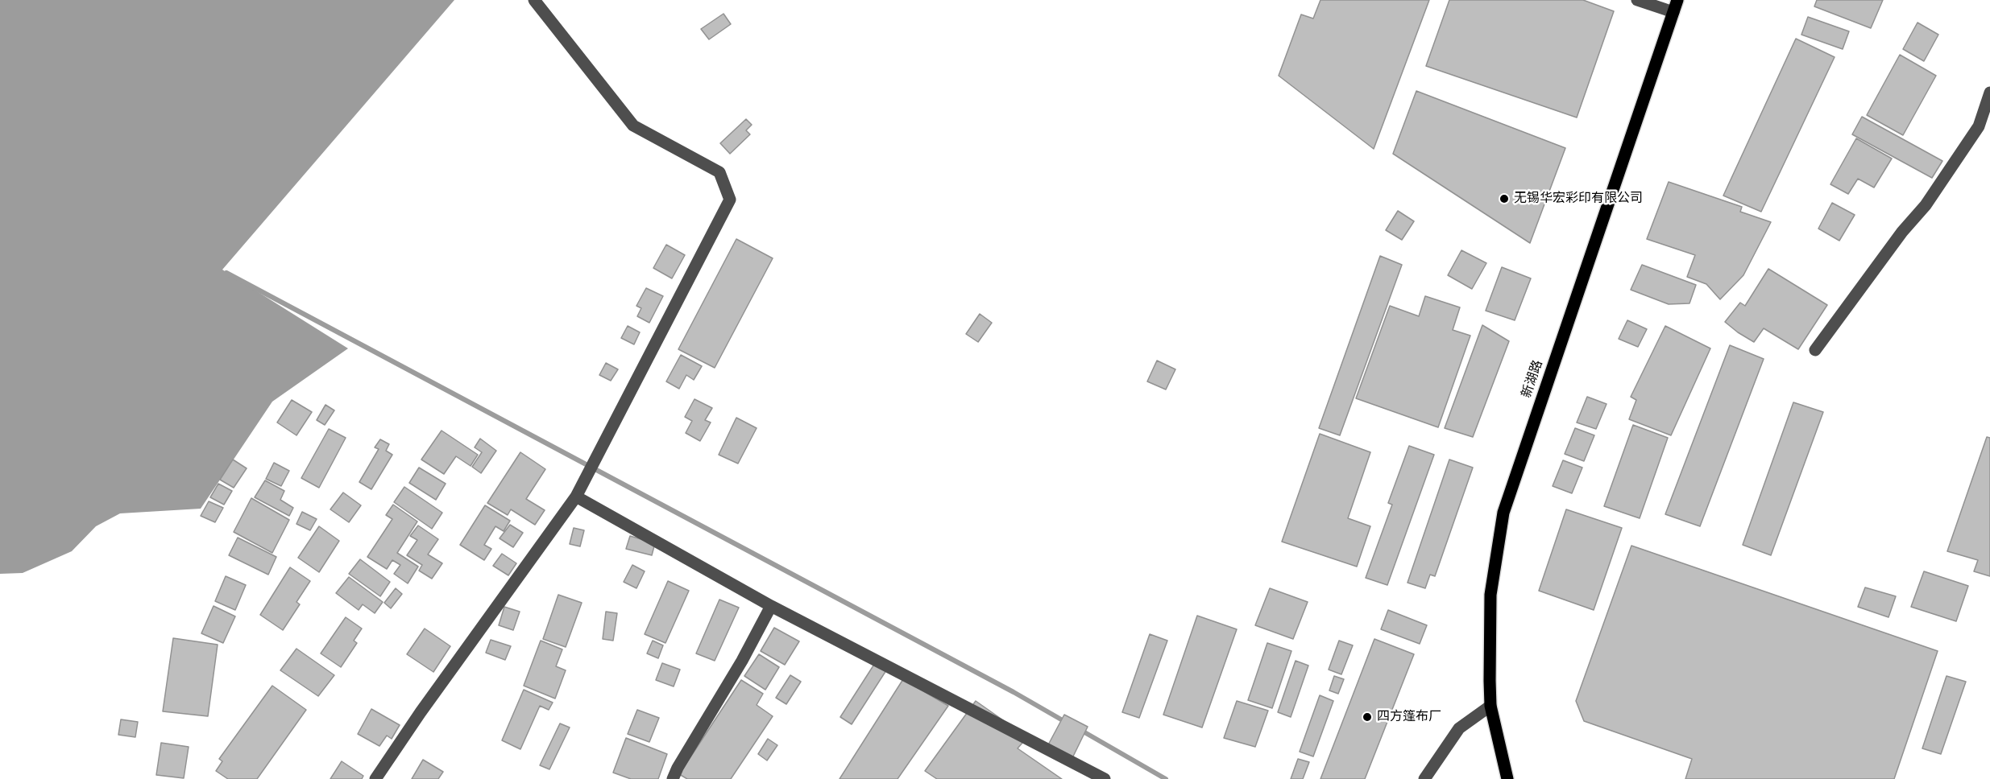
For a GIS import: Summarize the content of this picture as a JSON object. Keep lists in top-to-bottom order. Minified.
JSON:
{"streets":{"main road":["新湖路"]},"places":["无锡华宏彩印有限公司","四方篷布厂"]}
